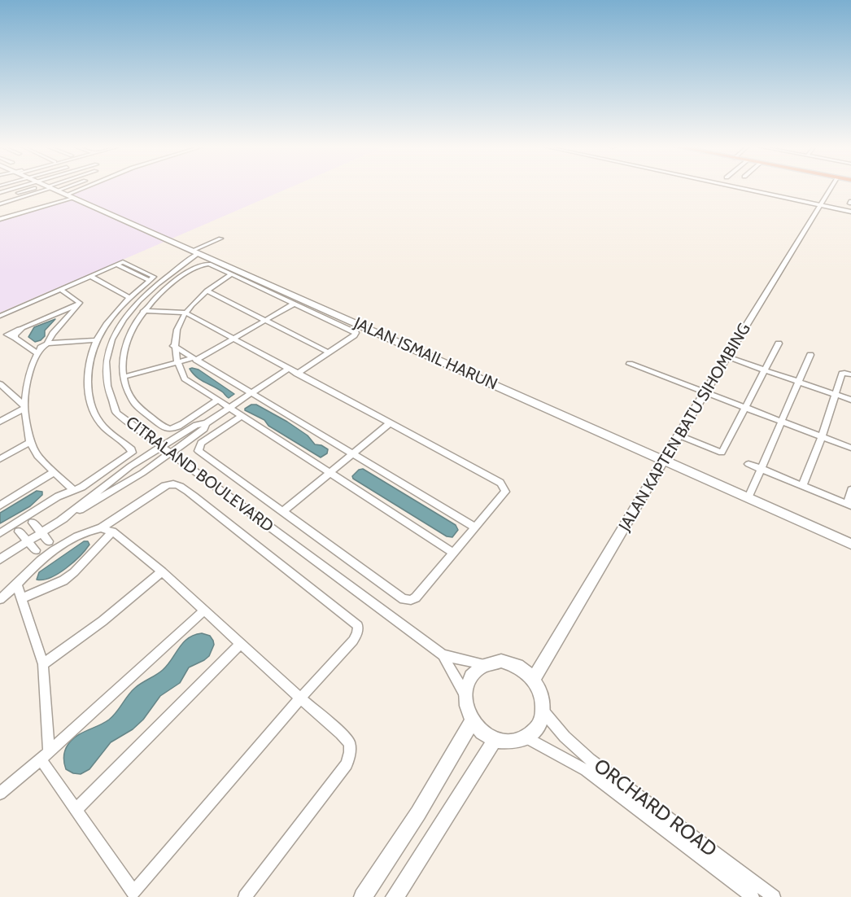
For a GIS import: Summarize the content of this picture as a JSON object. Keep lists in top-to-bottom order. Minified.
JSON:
{"streets":{"street":["JALAN ISMAIL HARUN","JALAN KAPTEN BATU SIHOMBING","CITRALAND BOULEVARD","ORCHARD ROAD"]},"crossings":[["JALAN ISMAIL HARUN","JALAN KAPTEN BATU SIHOMBING"],["JALAN ISMAIL HARUN","CITRALAND BOULEVARD"],["JALAN KAPTEN BATU SIHOMBING","CITRALAND BOULEVARD"],["JALAN KAPTEN BATU SIHOMBING","ORCHARD ROAD"],["CITRALAND BOULEVARD","ORCHARD ROAD"]]}
